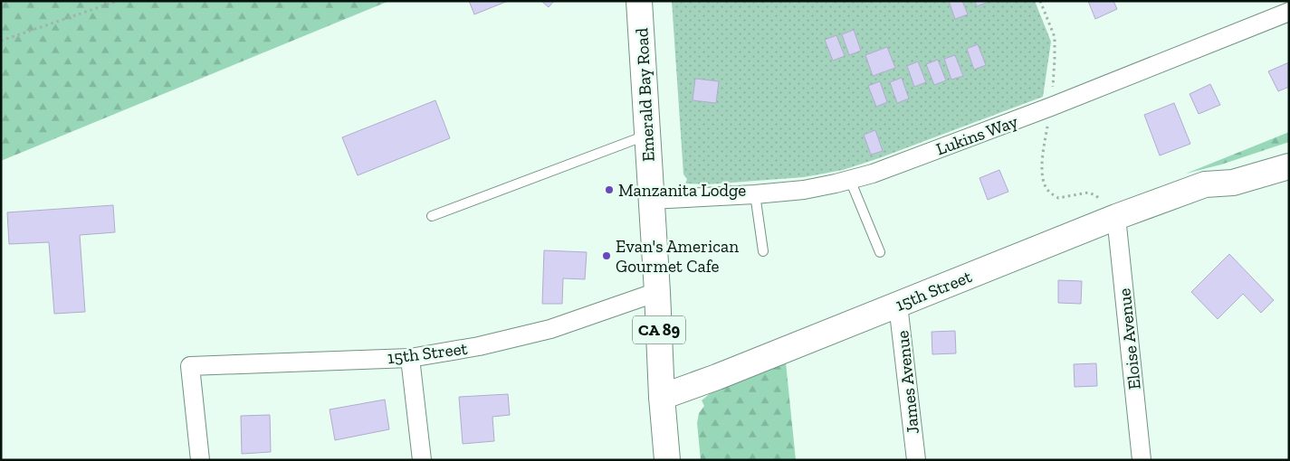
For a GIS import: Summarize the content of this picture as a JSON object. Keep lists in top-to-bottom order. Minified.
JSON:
{"streets":{"street":["Emerald Bay Road","Lukins Way","15th Street","CA 89","Eloise Avenue","James Avenue"]},"crossings":[["Emerald Bay Road","Lukins Way"],["Emerald Bay Road","15th Street"],["15th Street","Eloise Avenue"],["15th Street","James Avenue"]],"places":["Manzanita Lodge","Evan's American Gourmet Cafe"]}
